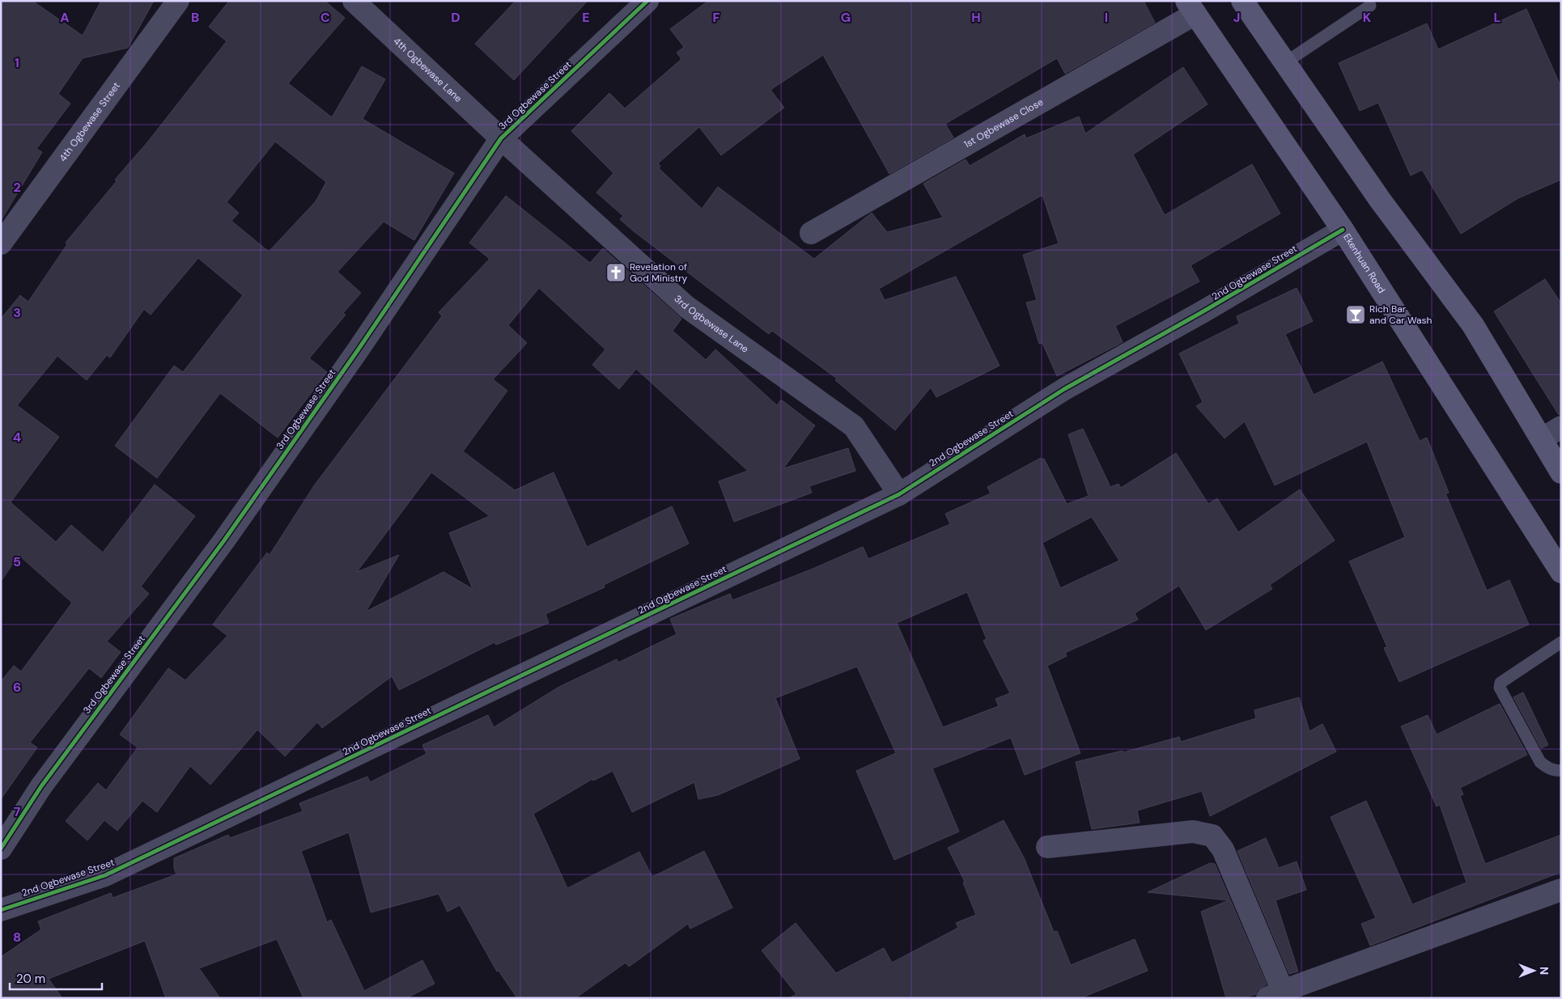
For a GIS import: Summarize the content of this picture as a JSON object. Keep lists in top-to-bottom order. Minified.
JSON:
{"streets":{"main road":["Ekenhuan Road"],"street":["4th Ogbewase Lane","3rd Ogbewase Street","4th Ogbewase Street","1st Ogbewase Close","2nd Ogbewase Street","3rd Ogbewase Lane"]},"crossings":[["4th Ogbewase Lane","3rd Ogbewase Street"],["4th Ogbewase Lane","3rd Ogbewase Lane"],["3rd Ogbewase Street","3rd Ogbewase Lane"],["1st Ogbewase Close","Ekenhuan Road"],["Ekenhuan Road","2nd Ogbewase Street"],["2nd Ogbewase Street","3rd Ogbewase Lane"]],"places":{"church":["Revelation of God Ministry"],"bar":["Rich Bar and Car Wash"]},"scale_bar":"20 m","north":"right","grid":{"columns":["A","B","C","D","E","F","G","H","I","J","K","L"],"rows":["1","2","3","4","5","6","7","8"]}}
